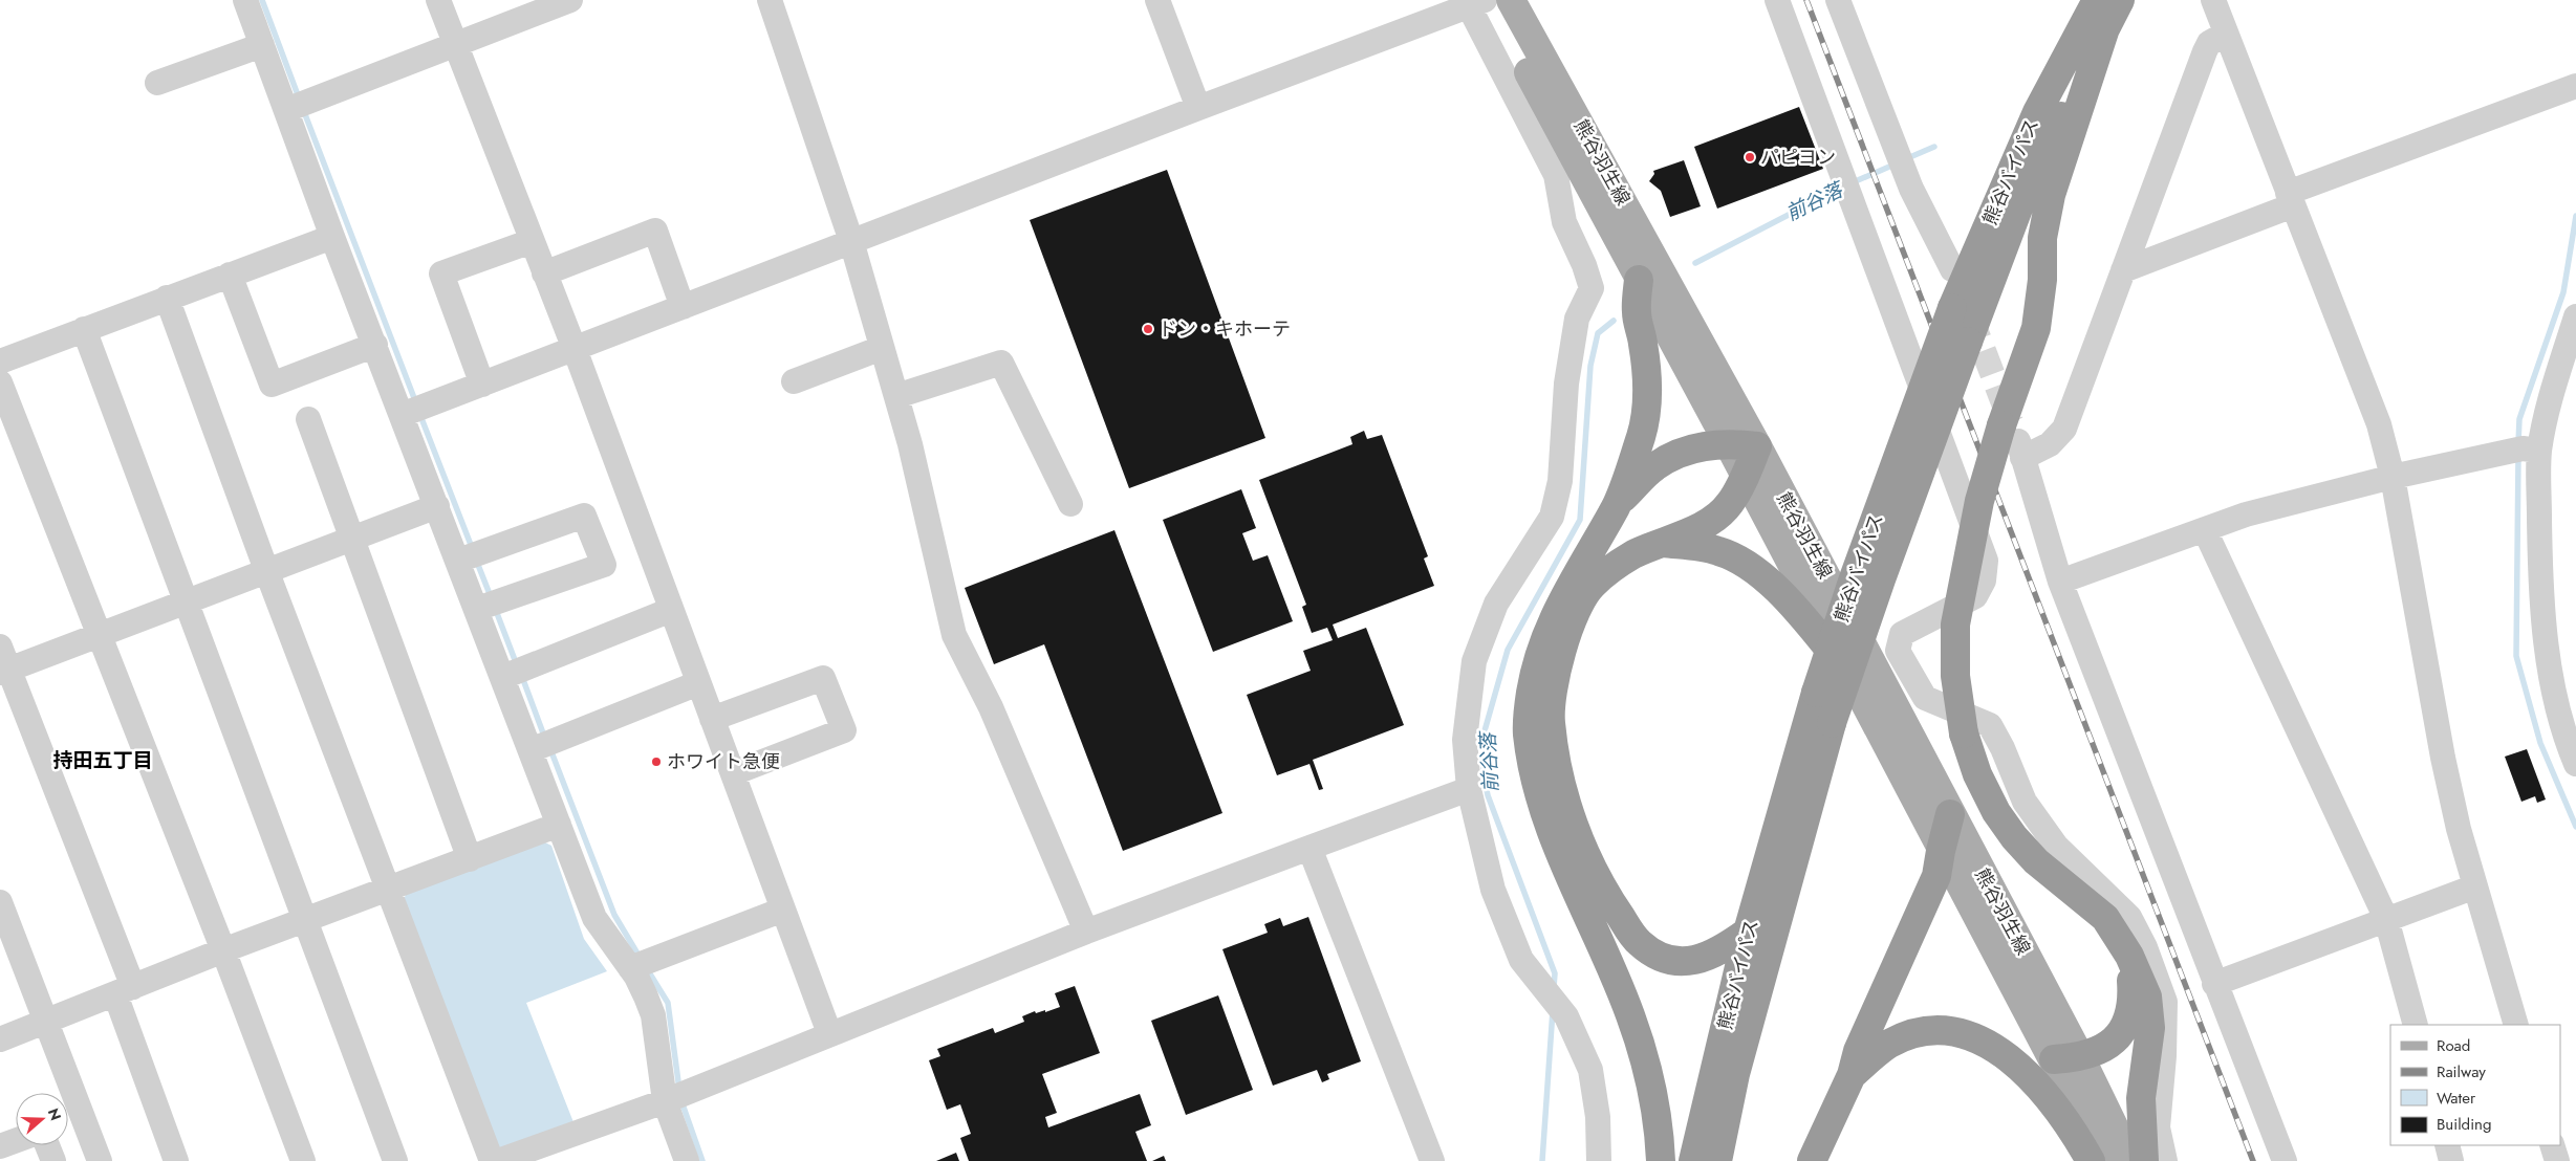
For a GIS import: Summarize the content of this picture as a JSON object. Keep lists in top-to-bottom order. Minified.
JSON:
{"streets":{"highway":["熊谷バイパス"],"main road":["熊谷羽生線"]},"districts":["持田五丁目"],"water":["前谷落"],"places":["パピヨン","ドン・キホーテ","ホワイト急便"],"legend":["Road","Railway","Water","Building"],"north":"right"}
